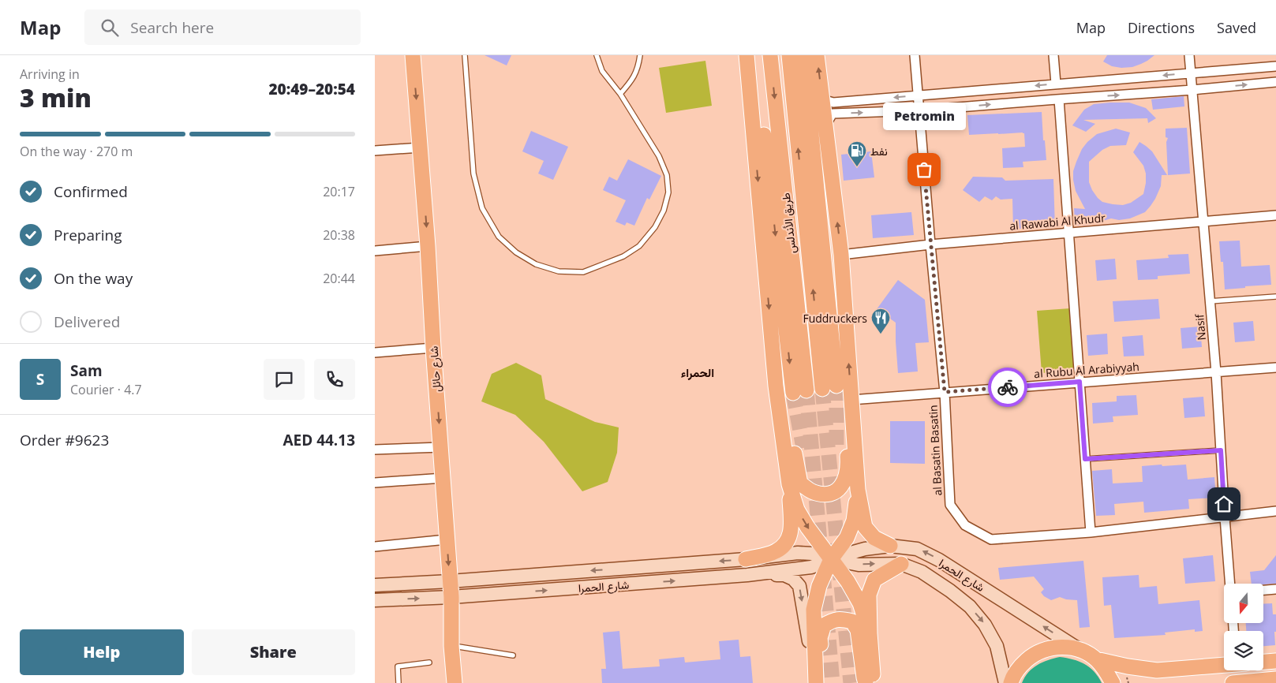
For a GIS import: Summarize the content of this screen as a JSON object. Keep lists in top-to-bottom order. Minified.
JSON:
{"streets":{"main road":["طريق الأندلس","شارع حائل","شارع الحمرا"],"street":["al Rawabi Al Khudr","Nasif","al Rubu Al Arabiyyah","al Basatin Basatin"]},"crossings":[["al Rawabi Al Khudr","Nasif"],["al Rawabi Al Khudr","al Basatin Basatin"],["Nasif","al Rubu Al Arabiyyah"],["Nasif","al Basatin Basatin"],["شارع حائل","شارع الحمرا"],["al Rubu Al Arabiyyah","al Basatin Basatin"]],"one_way":["شارع حائل"],"districts":["الحمراء"],"places":{"fuel station":["نفط"],"other":["Petromin"],"restaurant":["Fuddruckers"]},"north":"bottom","page":{"header":"Map","search":"Search here","nav":["Map","Directions","Saved"],"heading":["3 min","Arriving in","20:49–20:54"],"panel":["Sam","Courier · 4.7","Order #9623","AED 44.13"],"bubble":"Petromin","bar":"On the way · 270 m","list":[["Confirmed","20:17"],["Preparing","20:38"],["On the way","20:44"],"Delivered"],"round":"S","buttons":["Help","Share"]}}
